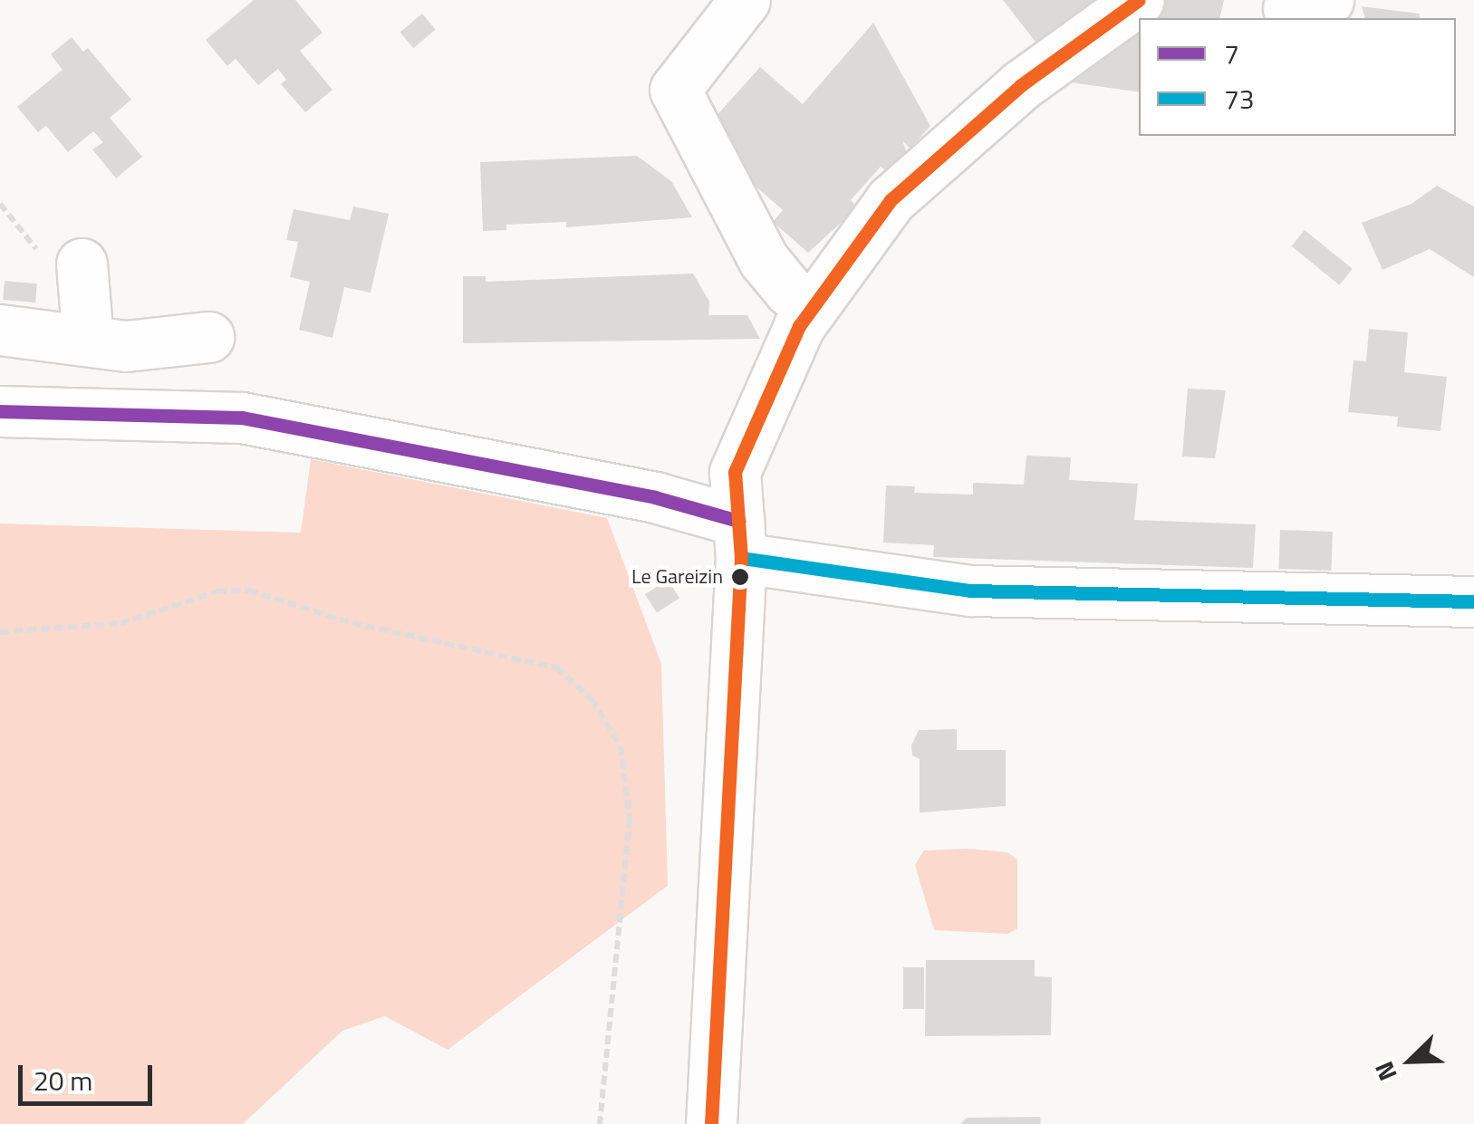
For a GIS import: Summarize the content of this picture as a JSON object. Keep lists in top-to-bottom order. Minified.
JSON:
{"places":["Le Gareizin"],"lines":["transit line 7","transit line 73"],"legend":["7","73"],"scale_bar":"20 m","north":"bottom left"}
